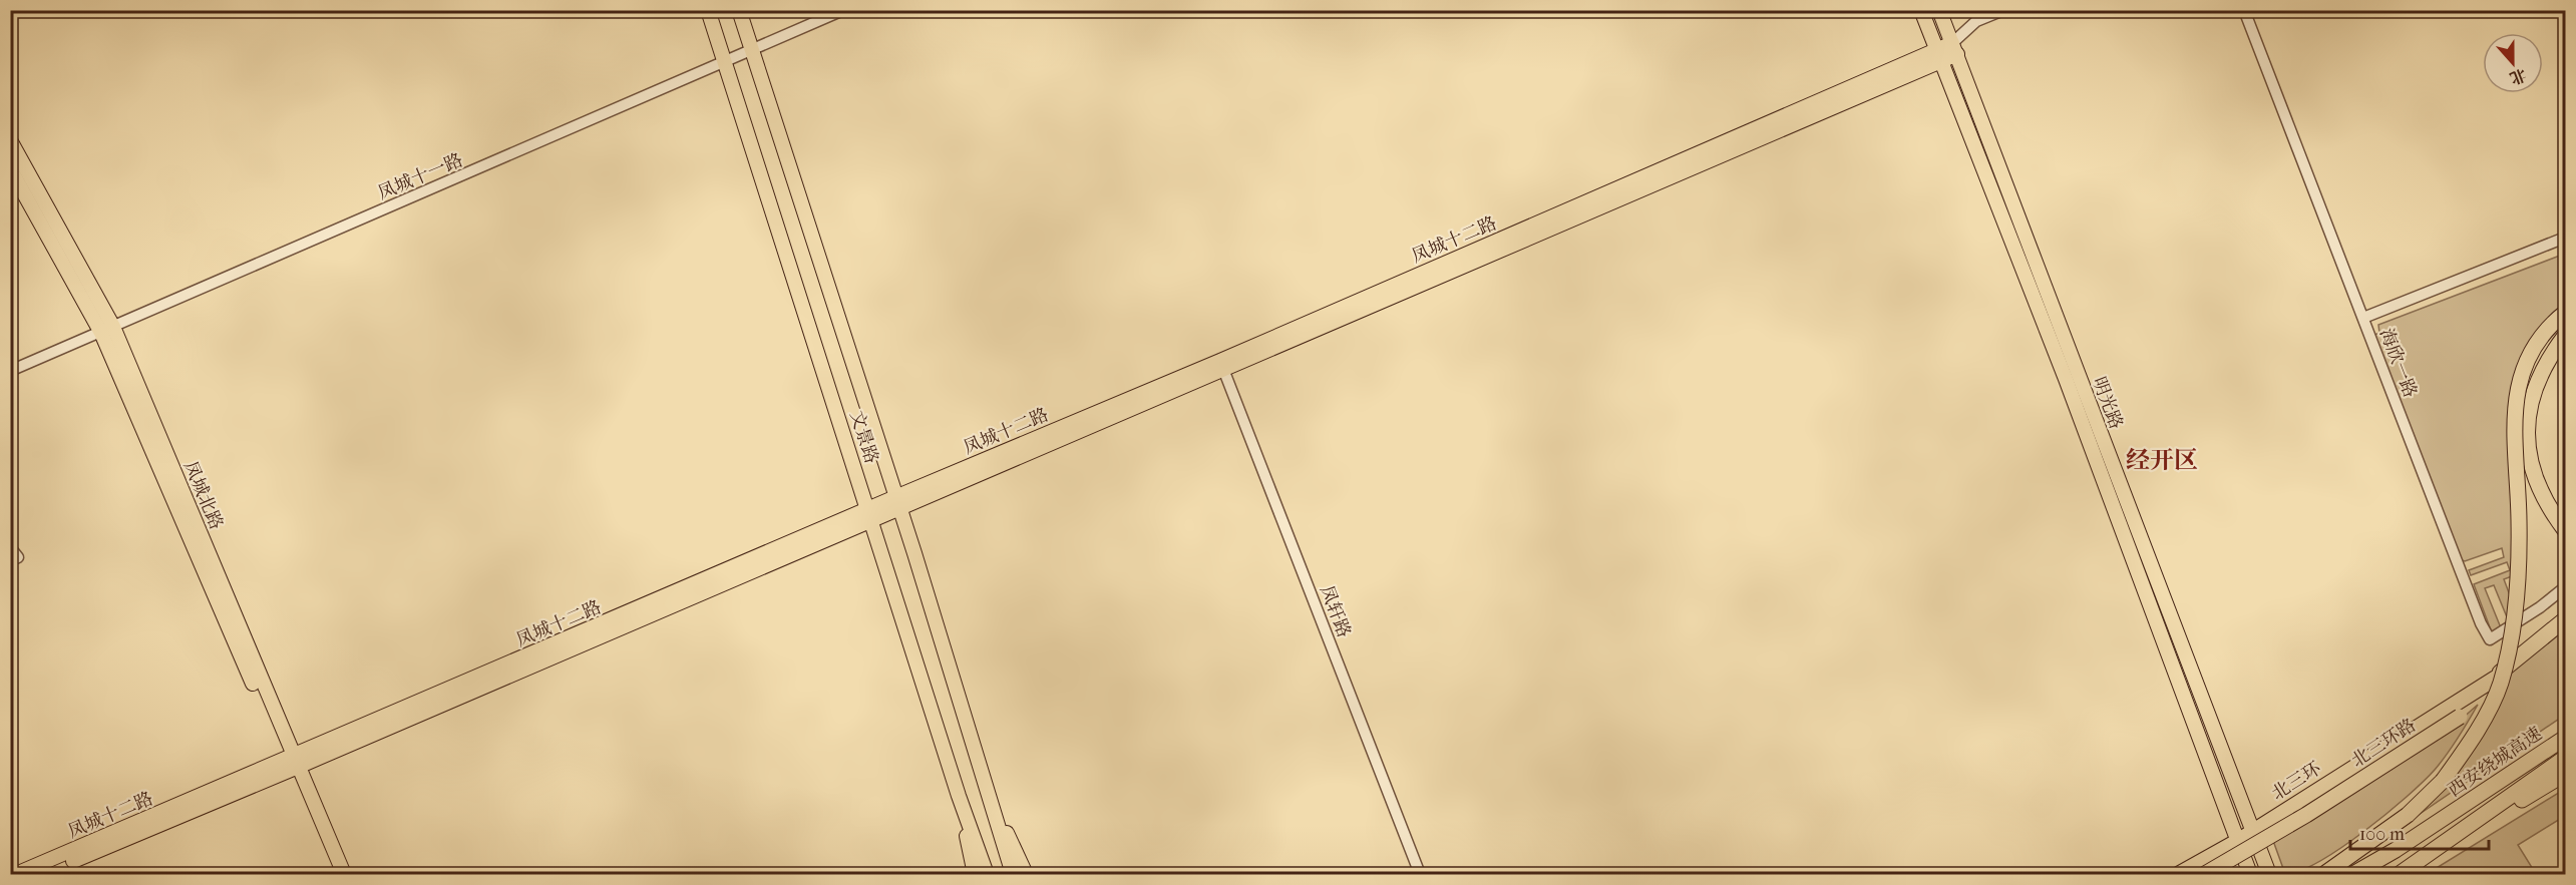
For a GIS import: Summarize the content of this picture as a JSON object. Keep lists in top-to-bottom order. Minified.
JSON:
{"streets":{"highway":["北三环路","西安绕城高速","北三环"],"main road":["凤城十二路","明光路","文景路","凤城北路"],"street":["凤城十一路","海欣一路","凤轩路"]},"crossings":[["凤城十一路","文景路"],["凤城十一路","凤城北路"],["凤城十二路","明光路"],["凤城十二路","文景路"],["凤城十二路","凤城北路"],["凤城十二路","凤轩路"],["明光路","北三环"],["北三环路","北三环"]],"districts":["经开区"],"scale_bar":"100 m","north":"bottom"}
